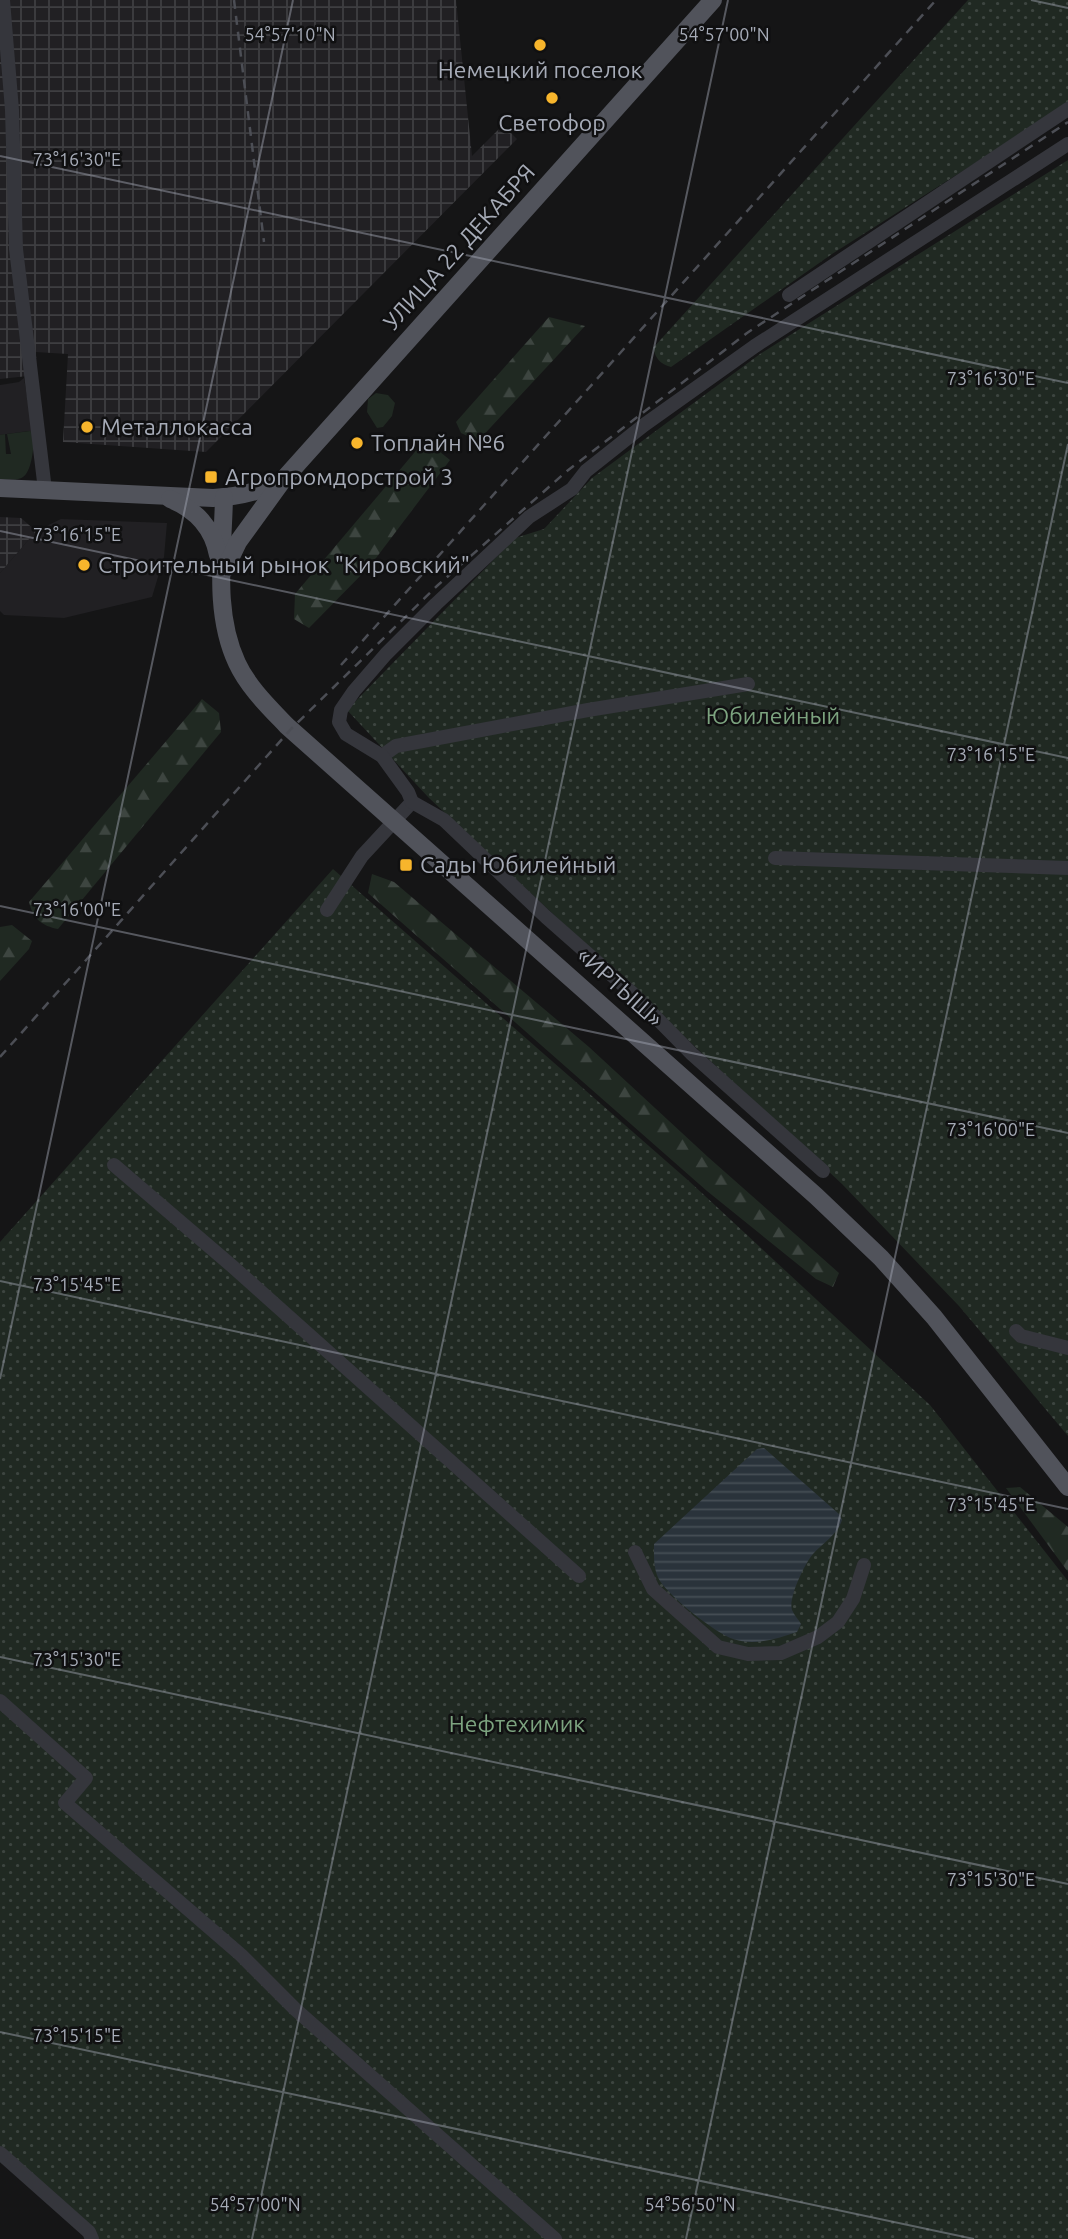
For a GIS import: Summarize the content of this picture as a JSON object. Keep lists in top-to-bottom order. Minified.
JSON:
{"streets":{"main road":["УЛИЦА 22 ДЕКАБРЯ","«ИРТЫШ»"]},"crossings":[["УЛИЦА 22 ДЕКАБРЯ","«ИРТЫШ»"]],"parks":["Юбилейный","Нефтехимик"],"places":{"other":["Немецкий поселок","Светофор","Металлокасса","Топлайн №6","Строительный рынок \"Кировский\""],"transit":["Агропромдорстрой 3","Сады Юбилейный"]},"coordinates":["54°57'10\"N","54°57'00\"N","73°16'30\"E","73°16'15\"E","73°16'00\"E","73°15'45\"E","73°15'30\"E","73°15'15\"E","54°56'50\"N"]}
